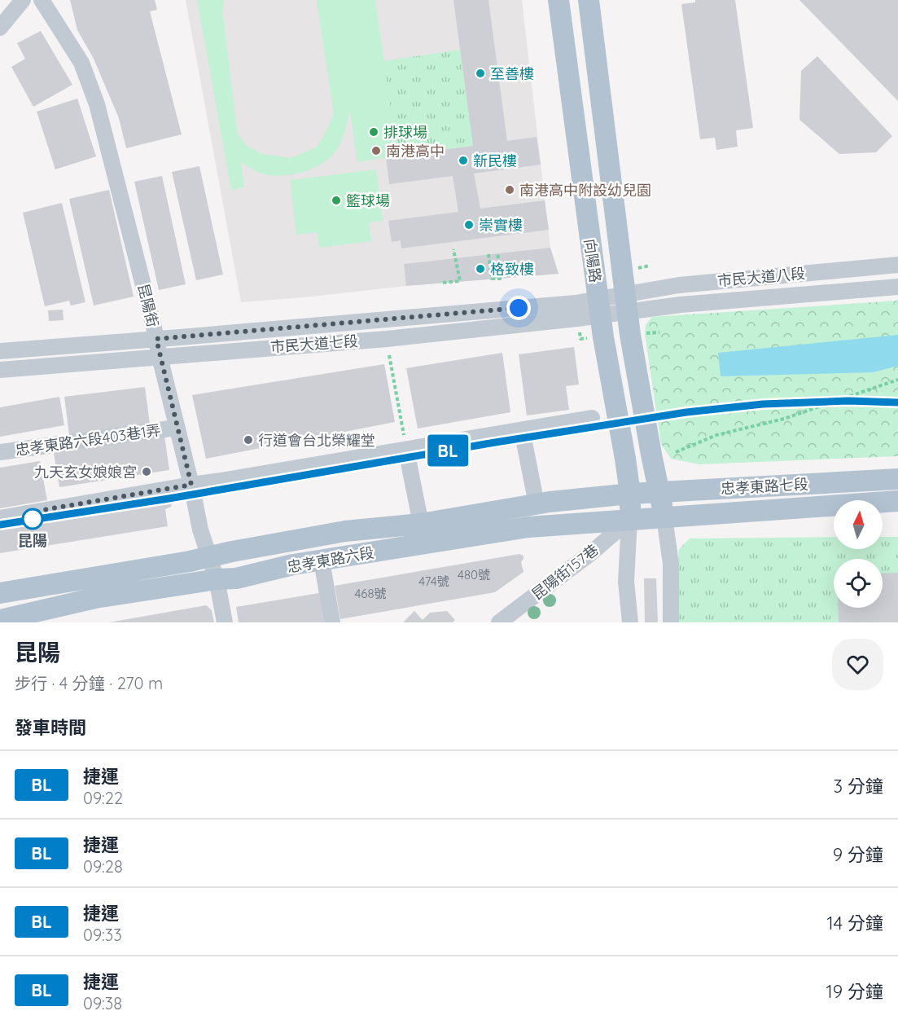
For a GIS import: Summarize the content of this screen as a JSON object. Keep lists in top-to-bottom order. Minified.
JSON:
{"streets":{"main road":["向陽路","忠孝東路七段","忠孝東路六段"],"street":["市民大道八段","昆陽街","市民大道七段","忠孝東路六段403巷1弄","昆陽街157巷"]},"crossings":[["向陽路","市民大道八段"],["向陽路","市民大道七段"],["向陽路","忠孝東路七段"],["向陽路","忠孝東路六段"],["向陽路","昆陽街157巷"],["市民大道八段","市民大道七段"],["昆陽街","市民大道七段"],["昆陽街","忠孝東路六段403巷1弄"],["昆陽街","忠孝東路六段"],["忠孝東路七段","忠孝東路六段"],["忠孝東路六段","昆陽街157巷"]],"places":["至善樓","排球場","南港高中","新民樓","南港高中附設幼兒園","籃球場","崇實樓","格致樓","行道會台北榮耀堂","九天玄女娘娘宮","昆陽"],"lines":["metro line BL"],"house_numbers":["480號","474號","468號"],"north":"top","page":{"on_map":"BL","heading":[["昆陽","步行 · 4 分鐘 · 270 m"],"發車時間"],"list":[{"mark":"BL","name":"捷運","note":"09:22","value":"3 分鐘"},{"mark":"BL","name":"捷運","note":"09:28","value":"9 分鐘"},{"mark":"BL","name":"捷運","note":"09:33","value":"14 分鐘"},{"mark":"BL","name":"捷運","note":"09:38","value":"19 分鐘"}]}}
